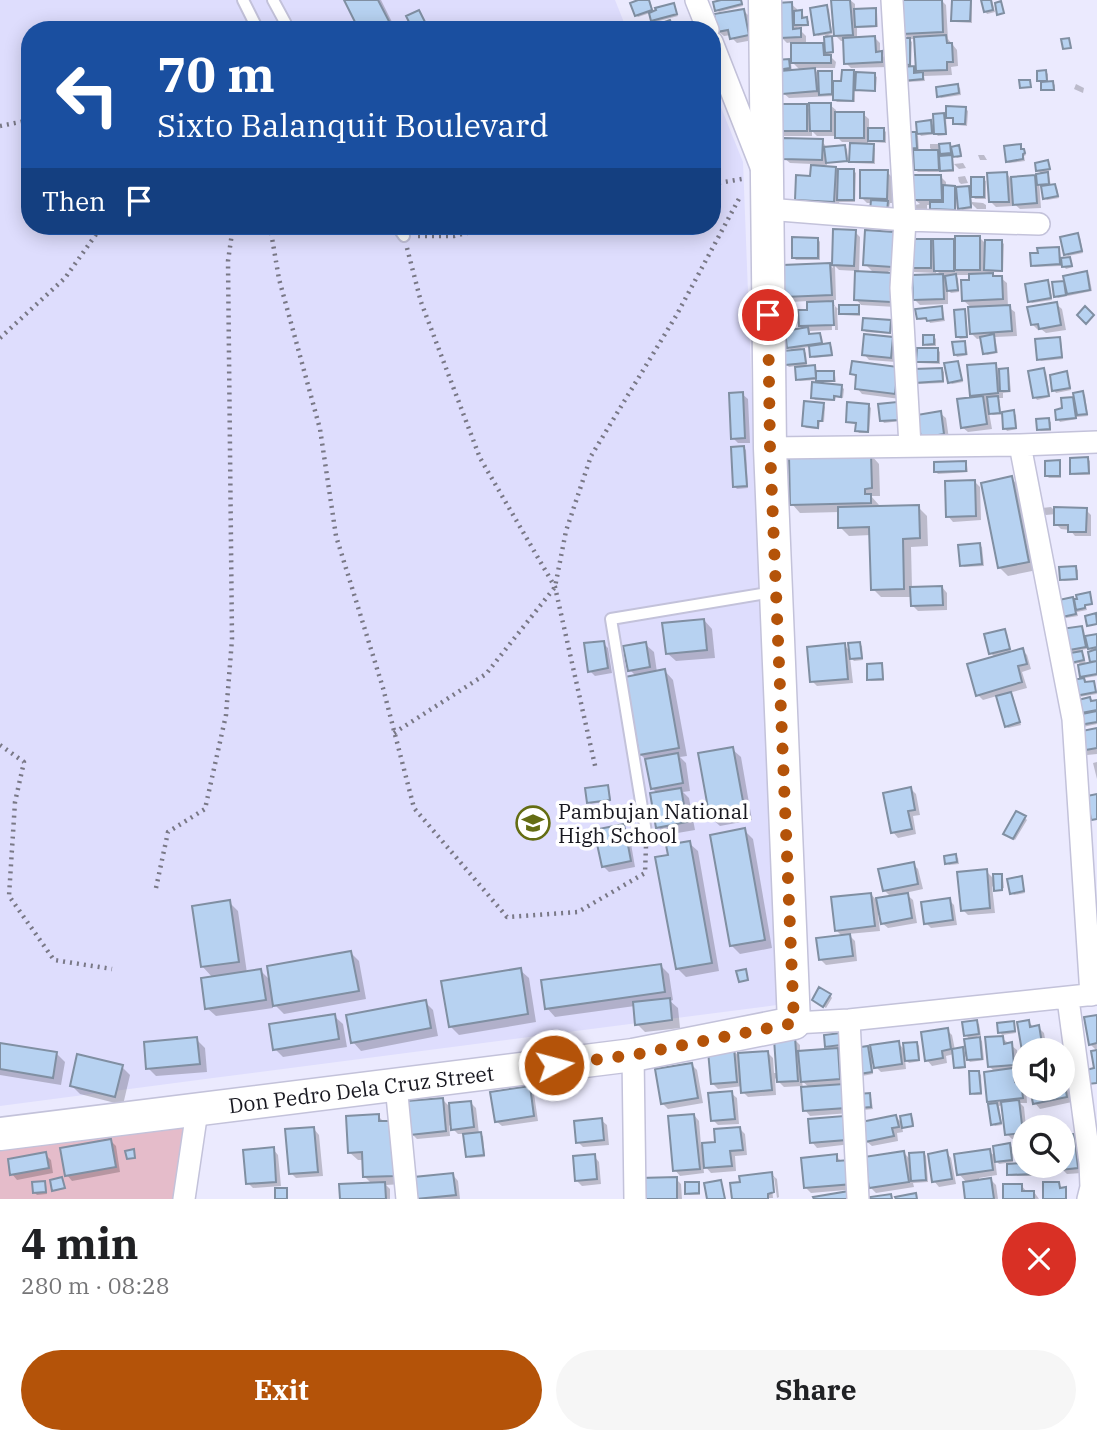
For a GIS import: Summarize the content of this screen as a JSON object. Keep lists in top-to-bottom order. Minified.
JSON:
{"streets":{"street":["Don Pedro Dela Cruz Street"]},"places":{"school or university":["Pambujan National High School"]},"page":{"turn":["70 m","Sixto Balanquit Boulevard"],"then":"Then","heading":["4 min","280 m · 08:28"],"buttons":["Exit","Share"]}}
